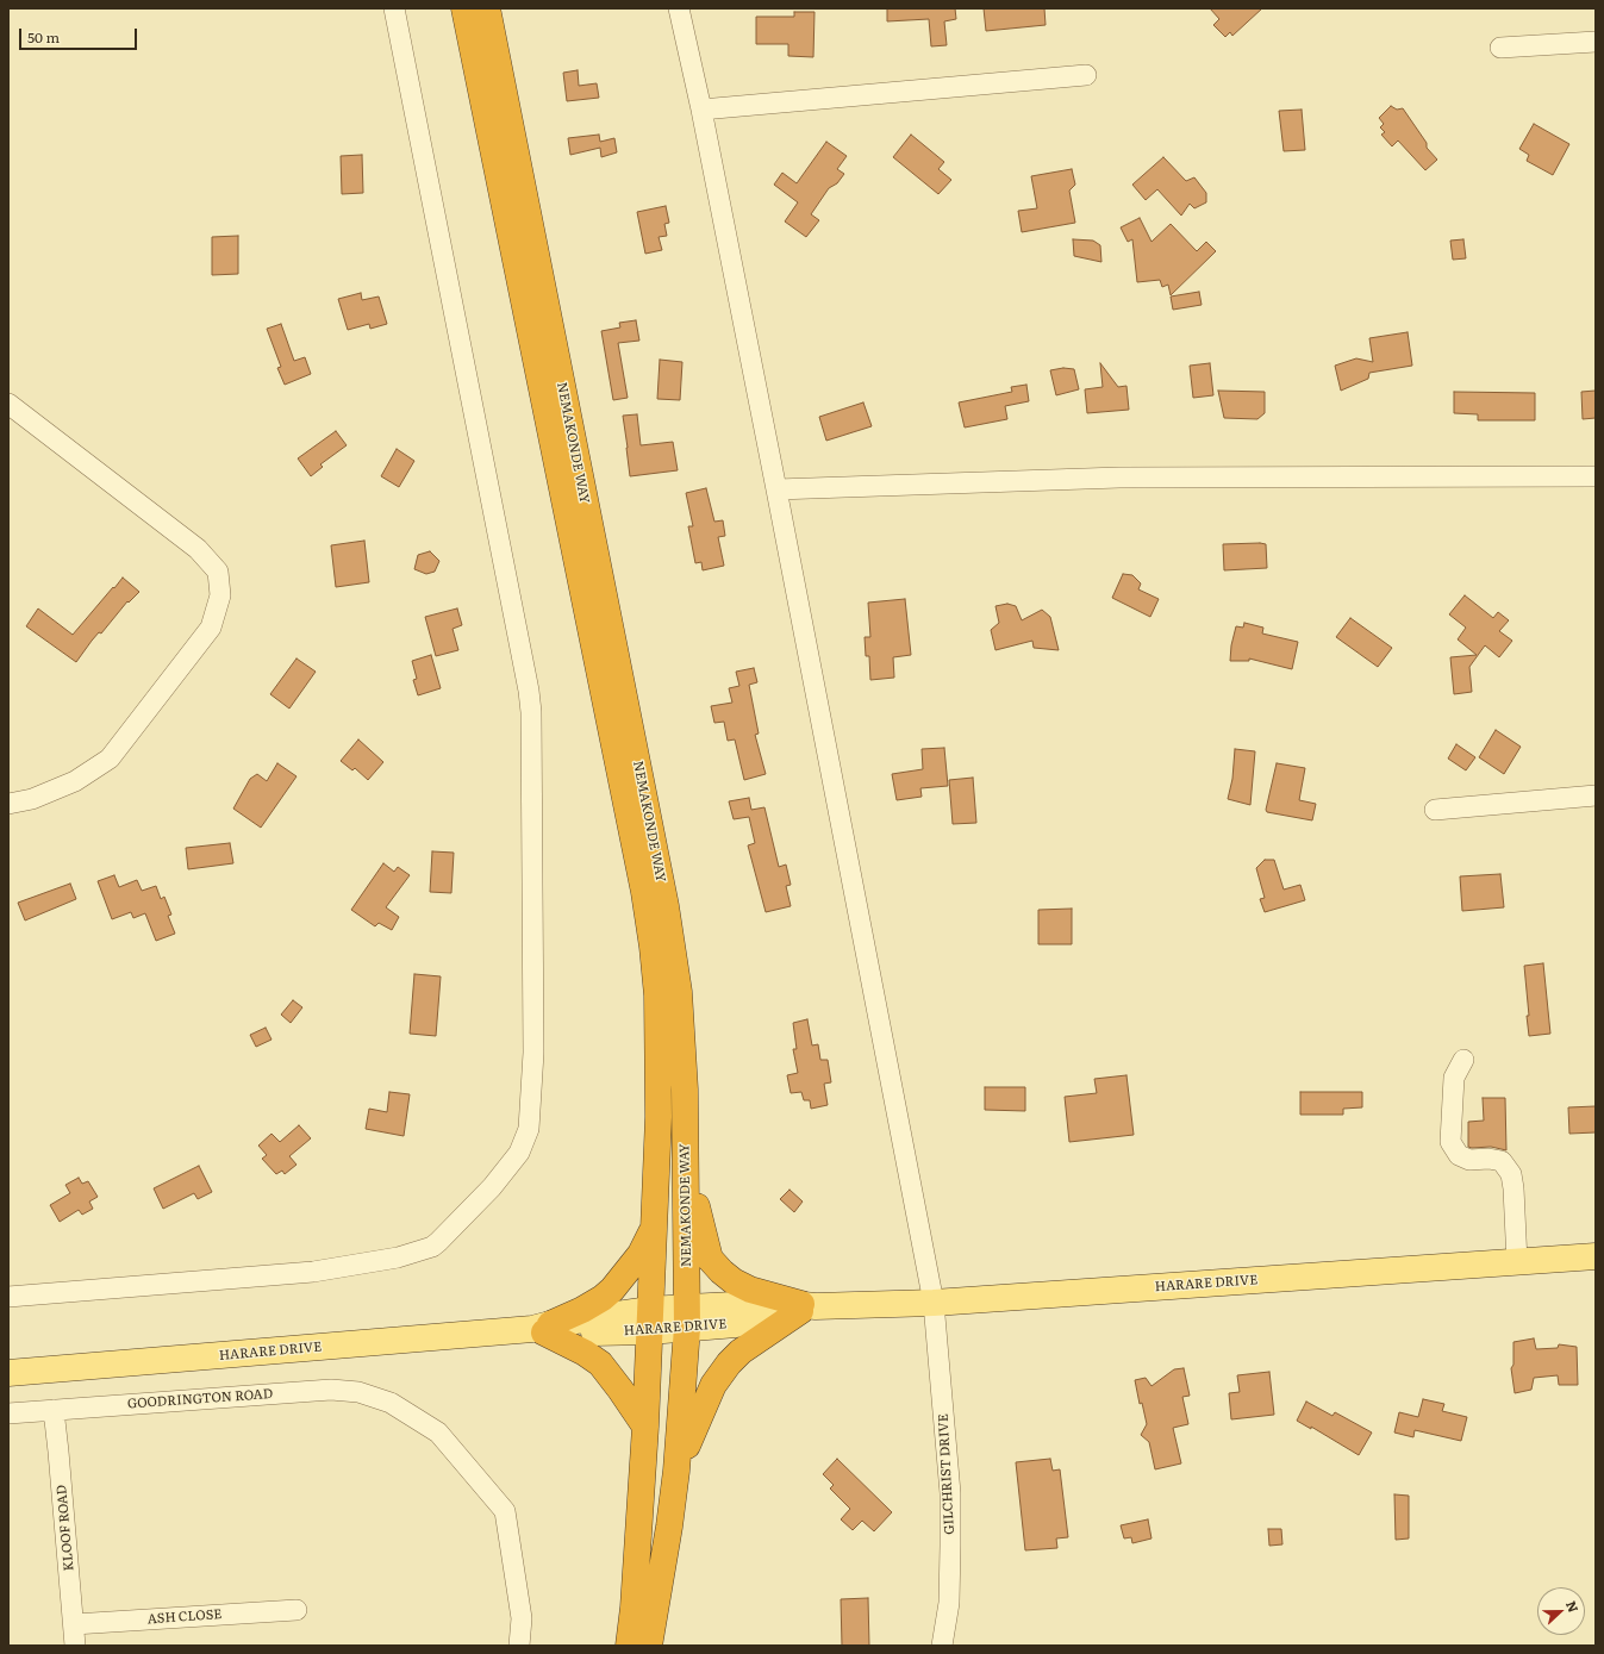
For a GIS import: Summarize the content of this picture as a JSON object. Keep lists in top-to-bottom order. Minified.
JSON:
{"streets":{"highway":["NEMAKONDE WAY"],"main road":["HARARE DRIVE"],"street":["GOODRINGTON ROAD","GILCHRIST DRIVE","KLOOF ROAD","ASH CLOSE"]},"crossings":[["NEMAKONDE WAY","HARARE DRIVE"],["HARARE DRIVE","GILCHRIST DRIVE"],["GOODRINGTON ROAD","KLOOF ROAD"],["KLOOF ROAD","ASH CLOSE"]],"scale_bar":"50 m","north":"right"}
